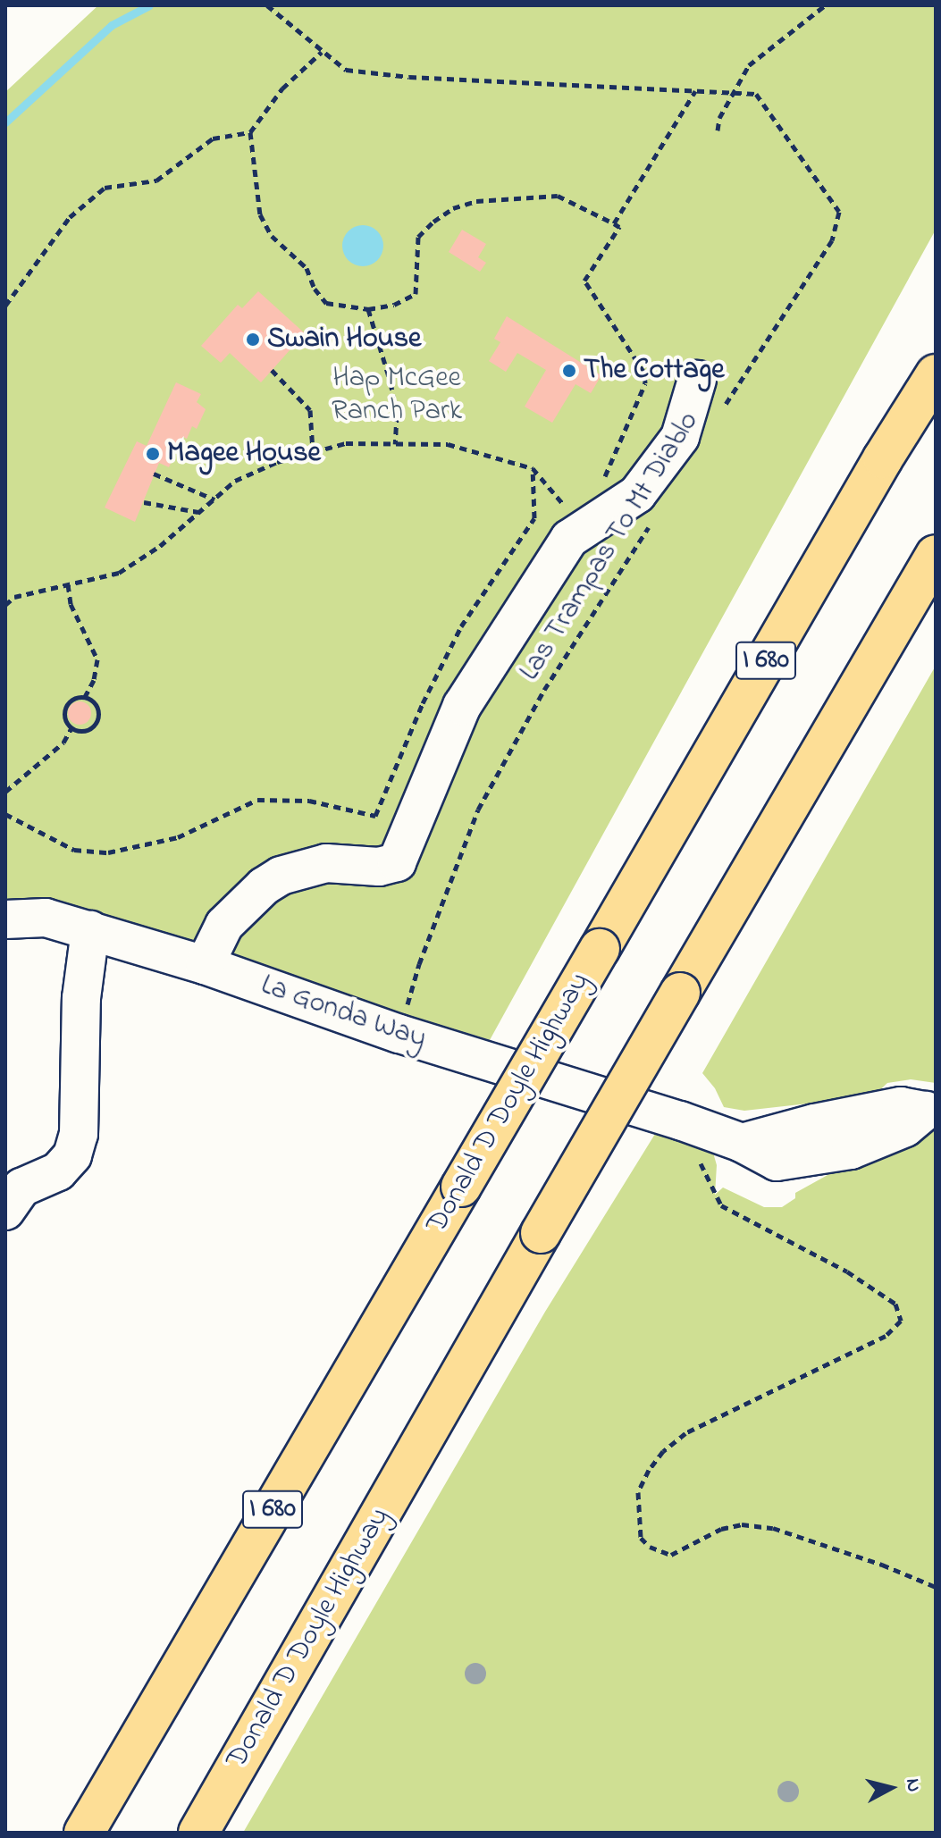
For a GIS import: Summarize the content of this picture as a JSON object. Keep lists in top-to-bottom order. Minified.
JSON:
{"streets":{"highway":["I 680","Donald D Doyle Highway"],"street":["La Gonda Way"],"path":["Las Trampas To Mt Diablo"]},"crossings":[["Las Trampas To Mt Diablo","La Gonda Way"]],"parks":["Hap McGee Ranch Park"],"places":["Swain House","The Cottage","Magee House"],"north":"right"}
